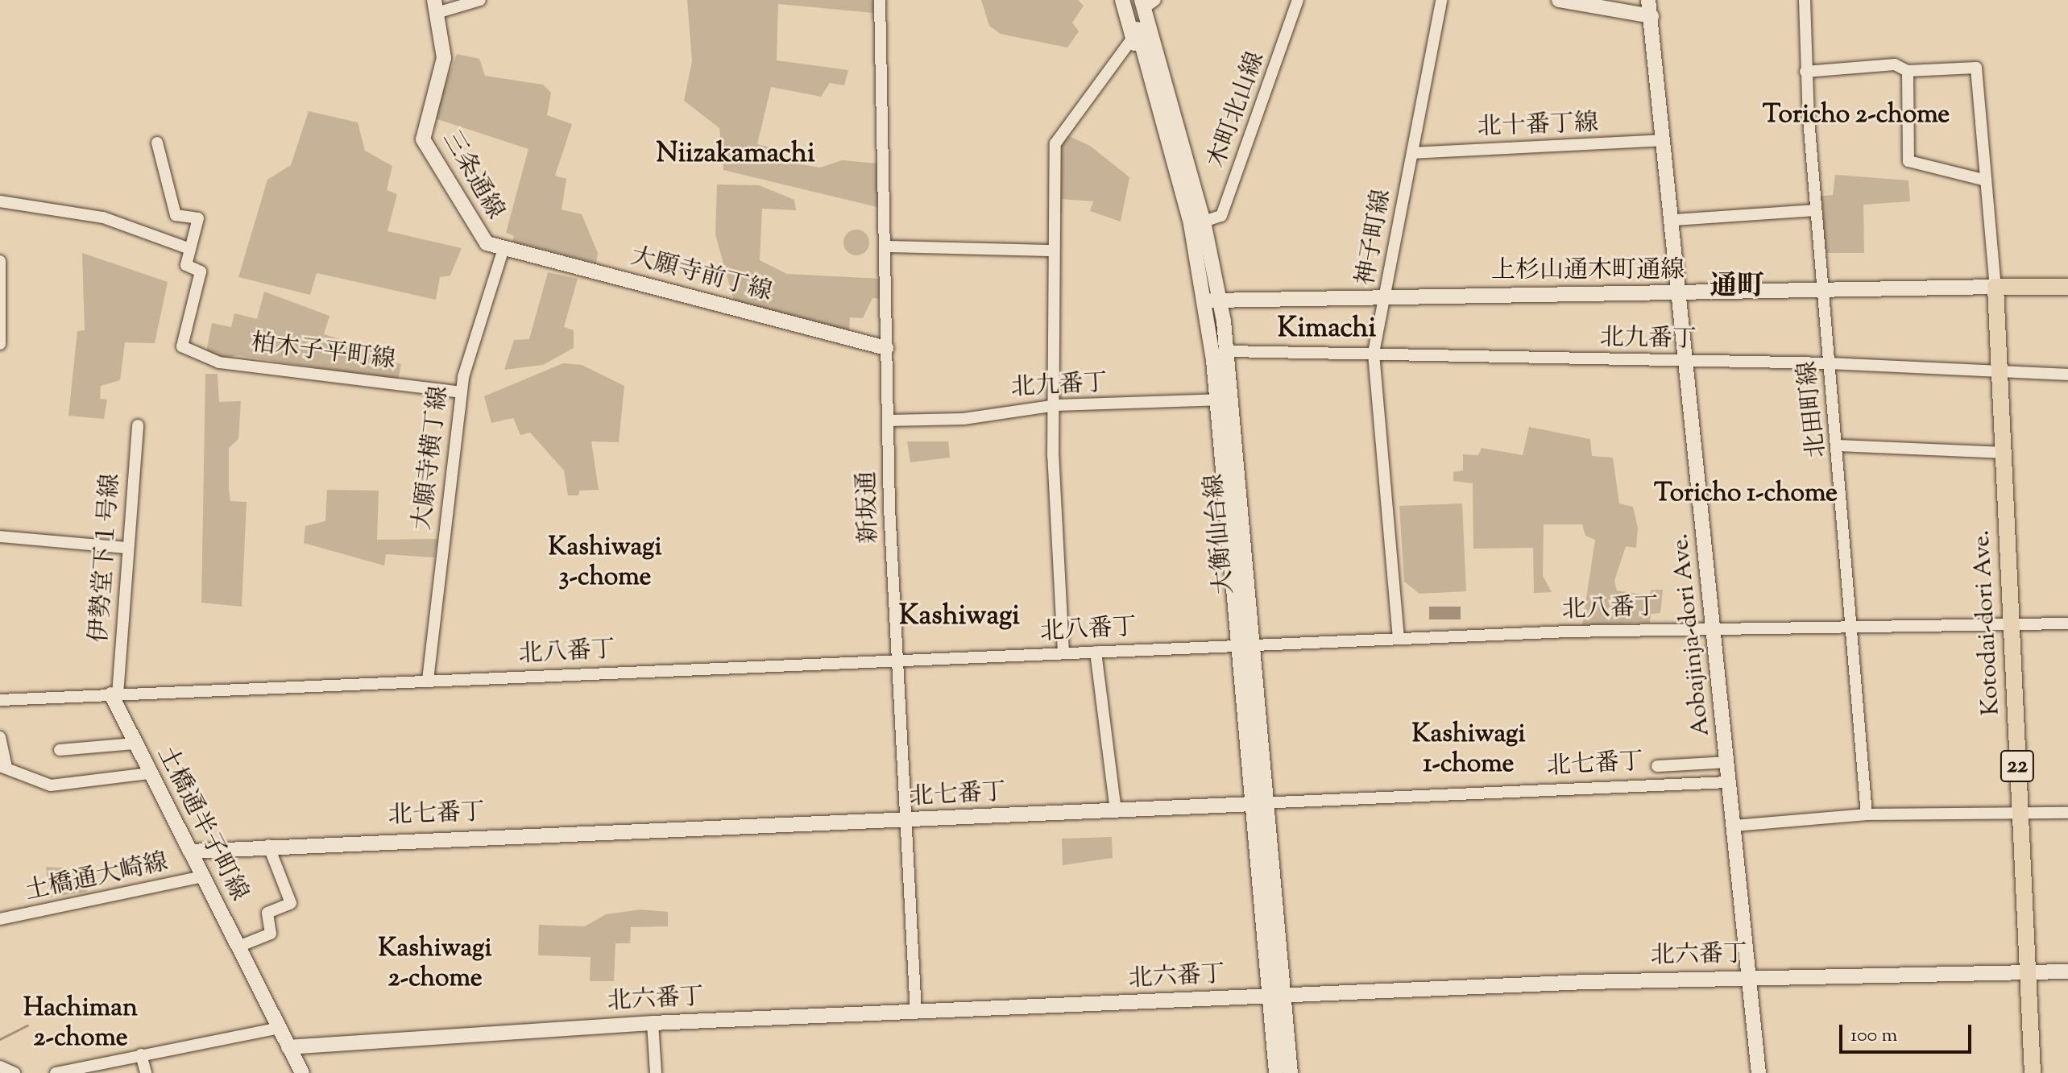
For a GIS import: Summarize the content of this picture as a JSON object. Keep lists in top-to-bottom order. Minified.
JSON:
{"streets":{"main road":["Kotodai-dori Ave.","22"],"street":["木町北山線","北十番丁線","三条通線","神子町線","上杉山通木町通線","大願寺前丁線","北九番丁","柏木子平町線","北田町線","大願寺横丁線","新坂通","大衡仙台線","伊勢堂下１号線","北八番丁","Aobajinja-dori Ave.","北七番丁","土橋通半子町線","土橋通大崎線","北六番丁"]},"crossings":[["木町北山線","大衡仙台線"],["北十番丁線","神子町線"],["北十番丁線","Aobajinja-dori Ave."],["三条通線","大願寺前丁線"],["三条通線","大願寺横丁線"],["神子町線","上杉山通木町通線"],["神子町線","北九番丁"],["神子町線","北八番丁"],["上杉山通木町通線","北田町線"],["上杉山通木町通線","大衡仙台線"],["上杉山通木町通線","Kotodai-dori Ave."],["上杉山通木町通線","Aobajinja-dori Ave."],["大願寺前丁線","大願寺横丁線"],["大願寺前丁線","新坂通"],["北九番丁","北田町線"],["北九番丁","新坂通"],["北九番丁","大衡仙台線"],["北九番丁","Kotodai-dori Ave."],["北九番丁","Aobajinja-dori Ave."],["柏木子平町線","大願寺横丁線"],["北田町線","北八番丁"],["大願寺横丁線","北八番丁"],["新坂通","北八番丁"],["新坂通","北七番丁"],["新坂通","北六番丁"],["大衡仙台線","北八番丁"],["大衡仙台線","北七番丁"],["大衡仙台線","北六番丁"],["伊勢堂下１号線","北八番丁"],["伊勢堂下１号線","土橋通半子町線"],["北八番丁","Kotodai-dori Ave."],["北八番丁","Aobajinja-dori Ave."],["北八番丁","土橋通半子町線"],["Kotodai-dori Ave.","北六番丁"],["Aobajinja-dori Ave.","北七番丁"],["Aobajinja-dori Ave.","北六番丁"],["北七番丁","土橋通半子町線"],["土橋通半子町線","土橋通大崎線"],["土橋通半子町線","北六番丁"]],"districts":["Toricho 2-chome","Niizakamachi","通町","Kimachi","Toricho 1-chome","Kashiwagi 3-chome","Kashiwagi","Kashiwagi 1-chome","Kashiwagi 2-chome","Hachiman 2-chome"],"scale_bar":"100 m"}
